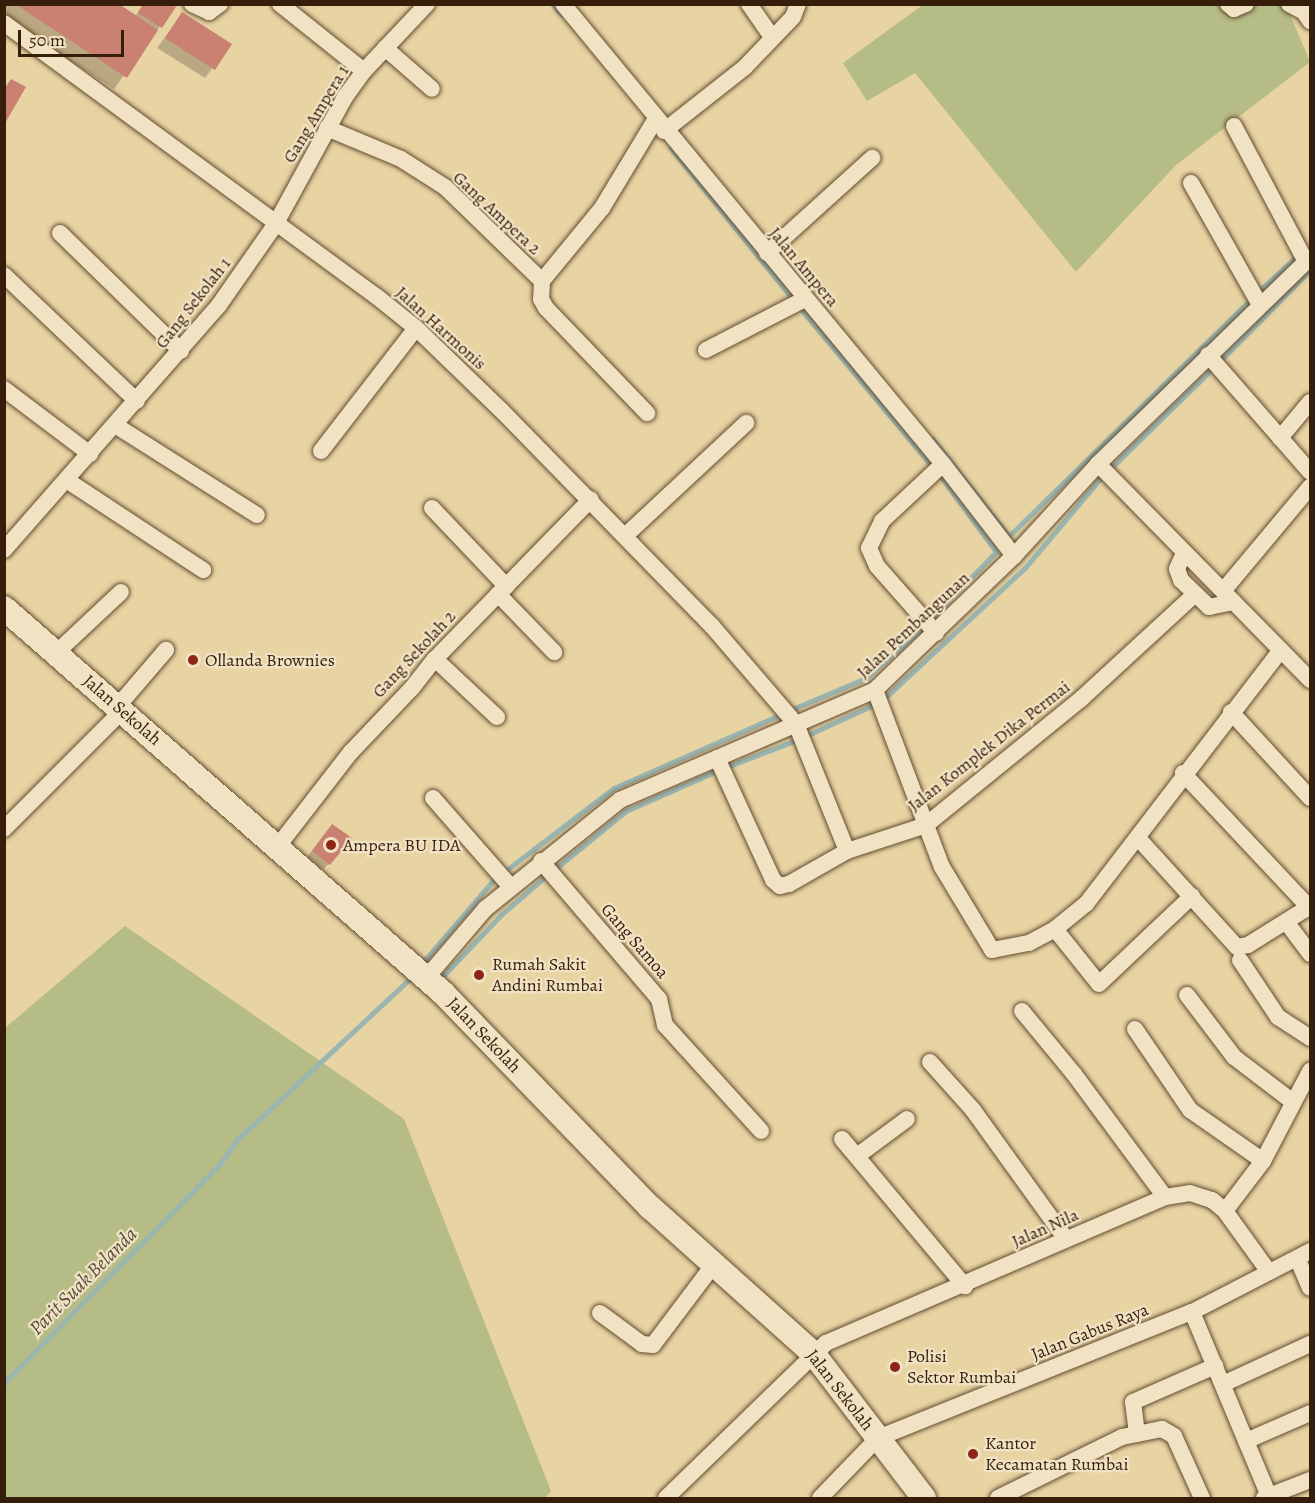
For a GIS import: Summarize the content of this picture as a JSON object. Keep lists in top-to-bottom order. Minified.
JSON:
{"streets":{"street":["Gang Ampera 1","Gang Ampera 2","Jalan Ampera","Gang Sekolah 1","Jalan Harmonis","Jalan Pembangunan","Gang Sekolah 2","Jalan Sekolah","Jalan Komplek Dika Permai","Gang Samoa","Jalan Nila","Jalan Gabus Raya"]},"crossings":[["Gang Ampera 1","Gang Ampera 2"],["Gang Ampera 1","Gang Sekolah 1"],["Gang Ampera 1","Jalan Harmonis"],["Gang Ampera 2","Jalan Ampera"],["Jalan Ampera","Jalan Pembangunan"],["Gang Sekolah 1","Jalan Harmonis"],["Jalan Harmonis","Jalan Pembangunan"],["Jalan Harmonis","Gang Sekolah 2"],["Jalan Harmonis","Jalan Komplek Dika Permai"],["Jalan Pembangunan","Jalan Sekolah"],["Jalan Pembangunan","Jalan Komplek Dika Permai"],["Jalan Pembangunan","Gang Samoa"],["Gang Sekolah 2","Jalan Sekolah"],["Jalan Sekolah","Jalan Nila"],["Jalan Sekolah","Jalan Gabus Raya"],["Jalan Nila","Jalan Gabus Raya"]],"water":["Parit Suak Belanda"],"places":["Ollanda Brownies","Ampera BU IDA","Rumah Sakit Andini Rumbai","Polisi Sektor Rumbai","Kantor Kecamatan Rumbai"],"scale_bar":"50 m"}
